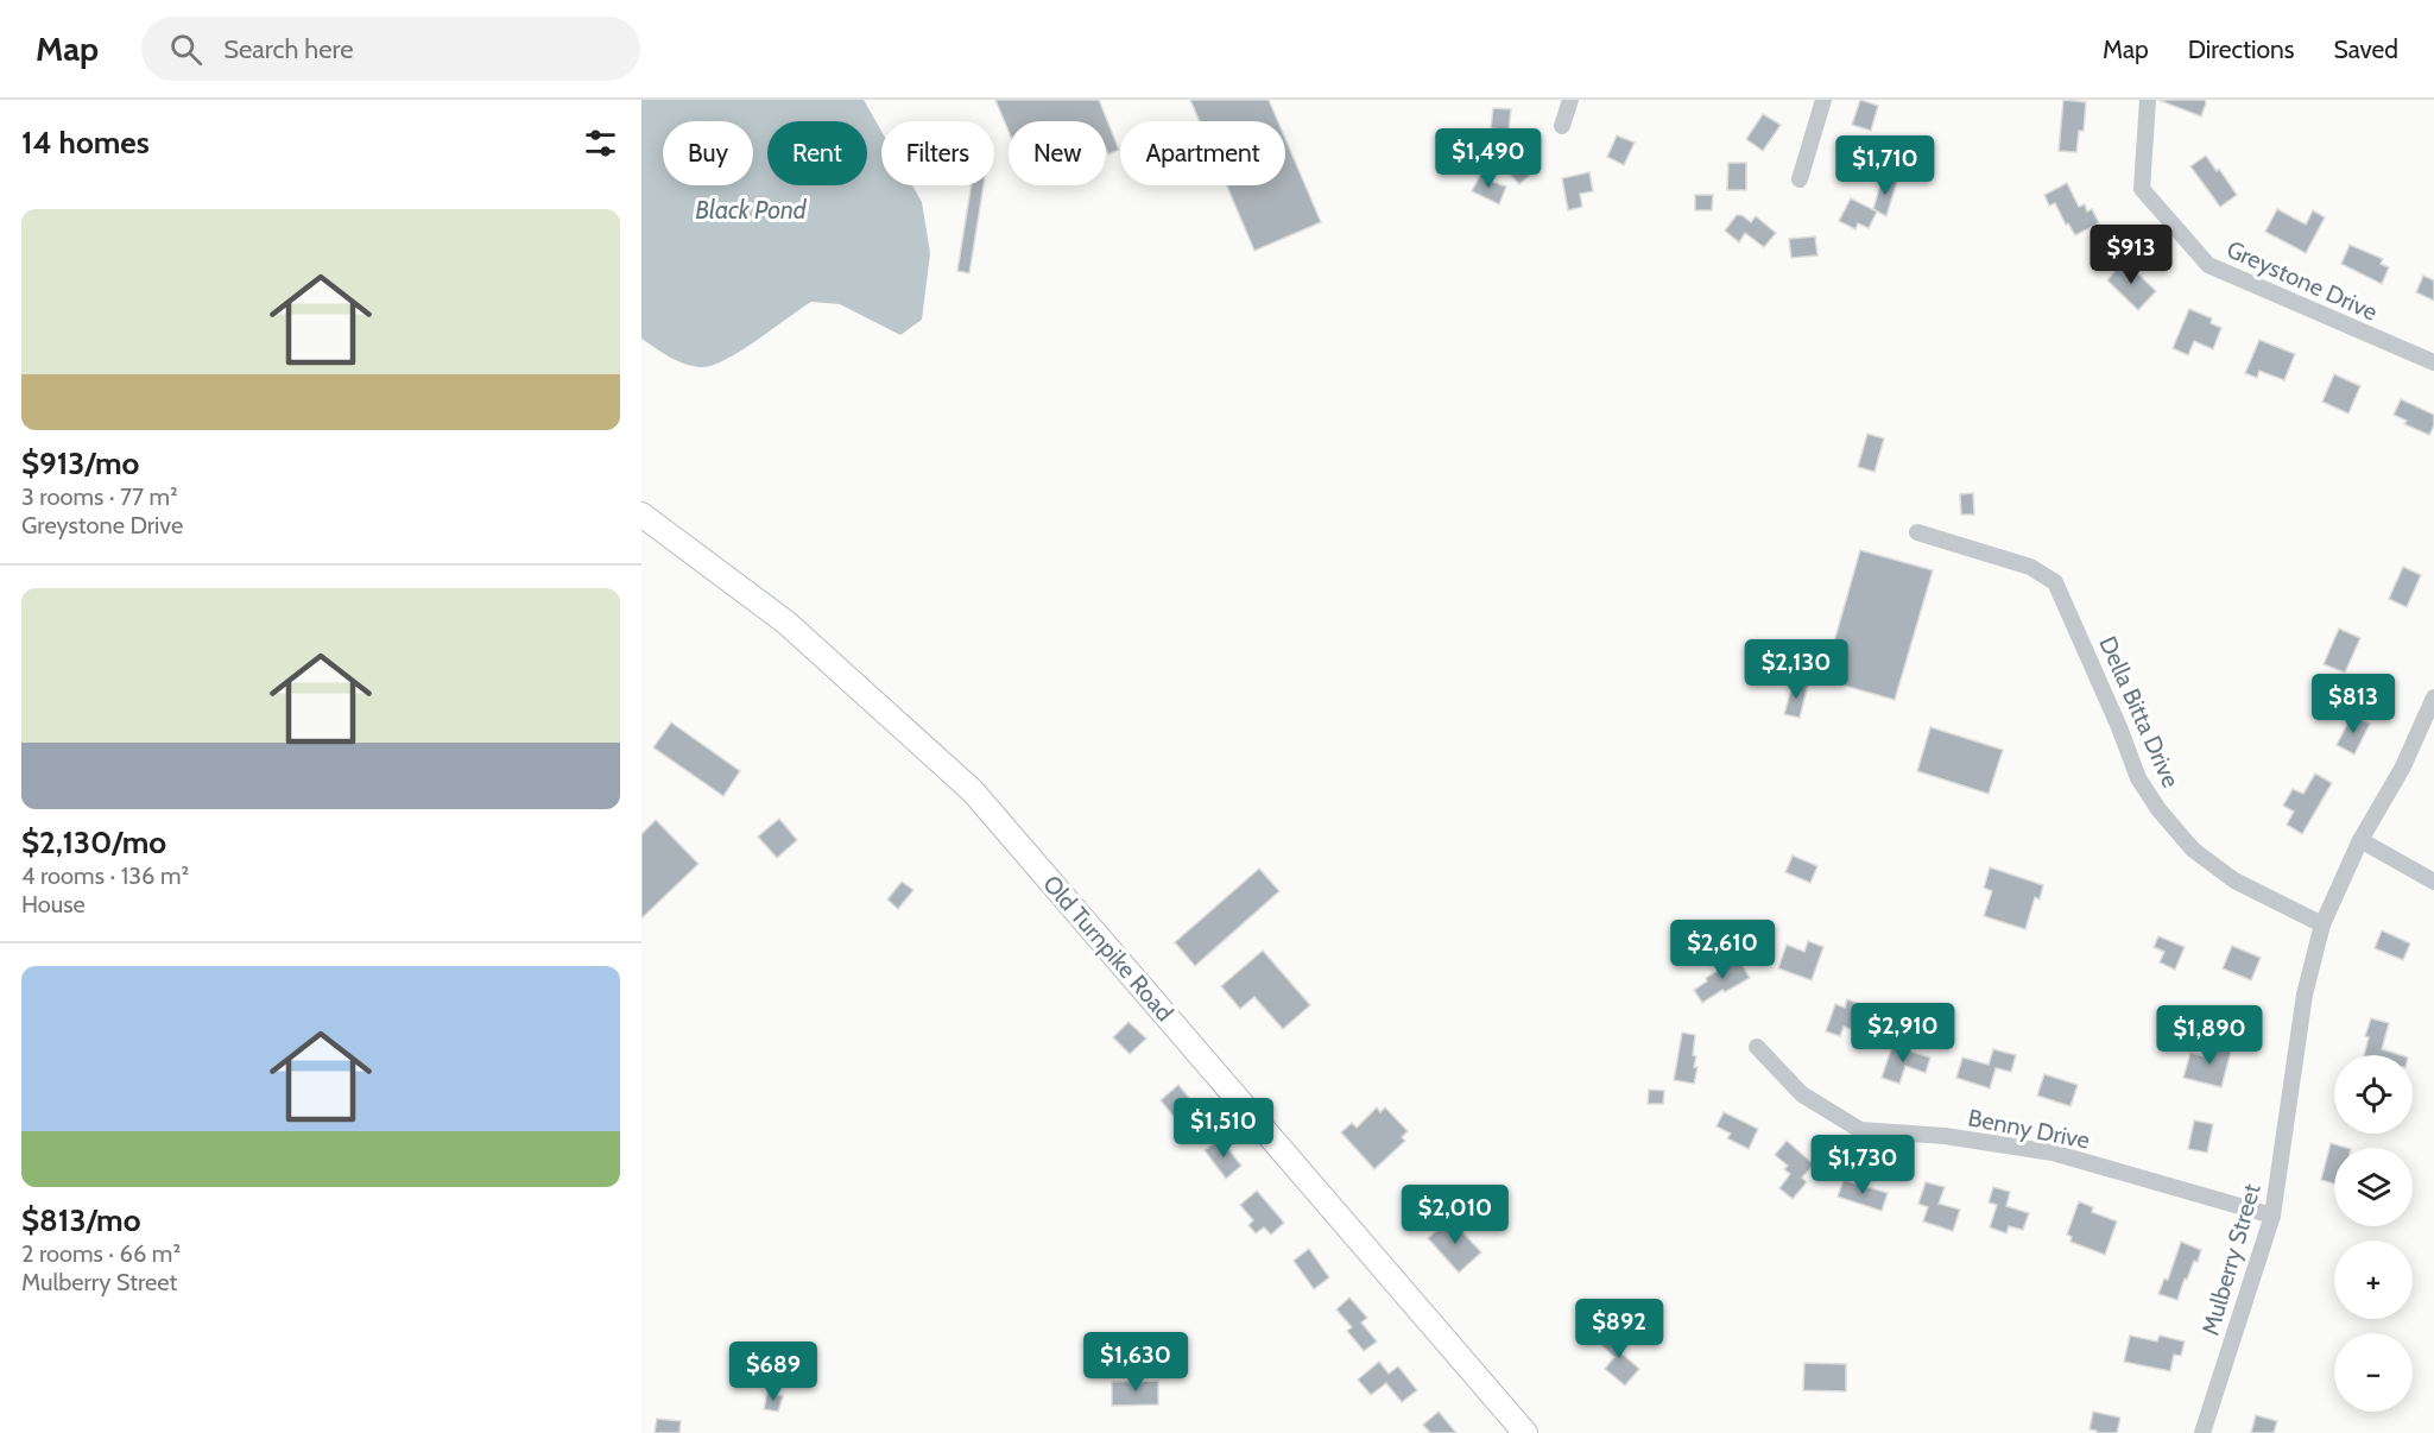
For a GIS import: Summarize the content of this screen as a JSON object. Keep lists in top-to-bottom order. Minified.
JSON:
{"streets":{"main road":["Old Turnpike Road"],"street":["Greystone Drive","Della Bitta Drive","Benny Drive","Mulberry Street"]},"crossings":[["Della Bitta Drive","Mulberry Street"],["Benny Drive","Mulberry Street"]],"water":["Black Pond"],"page":{"header":"Map","search":"Search here","nav":["Map","Directions","Saved"],"heading":"14 homes","chip":["Buy","Rent","Filters","New","Apartment"],"price":["$1,490","$1,710","$913","$2,130","$813","$2,610","$2,910","$1,890","$1,510","$1,730","$2,010","$892","$1,630","$689"],"list":[{"name":"$913/mo","note":"3 rooms · 77 m² · Greystone Drive"},{"name":"$2,130/mo","note":"4 rooms · 136 m² · House"},{"name":"$813/mo","note":"2 rooms · 66 m² · Mulberry Street"}],"map_buttons":["+","−"]}}
